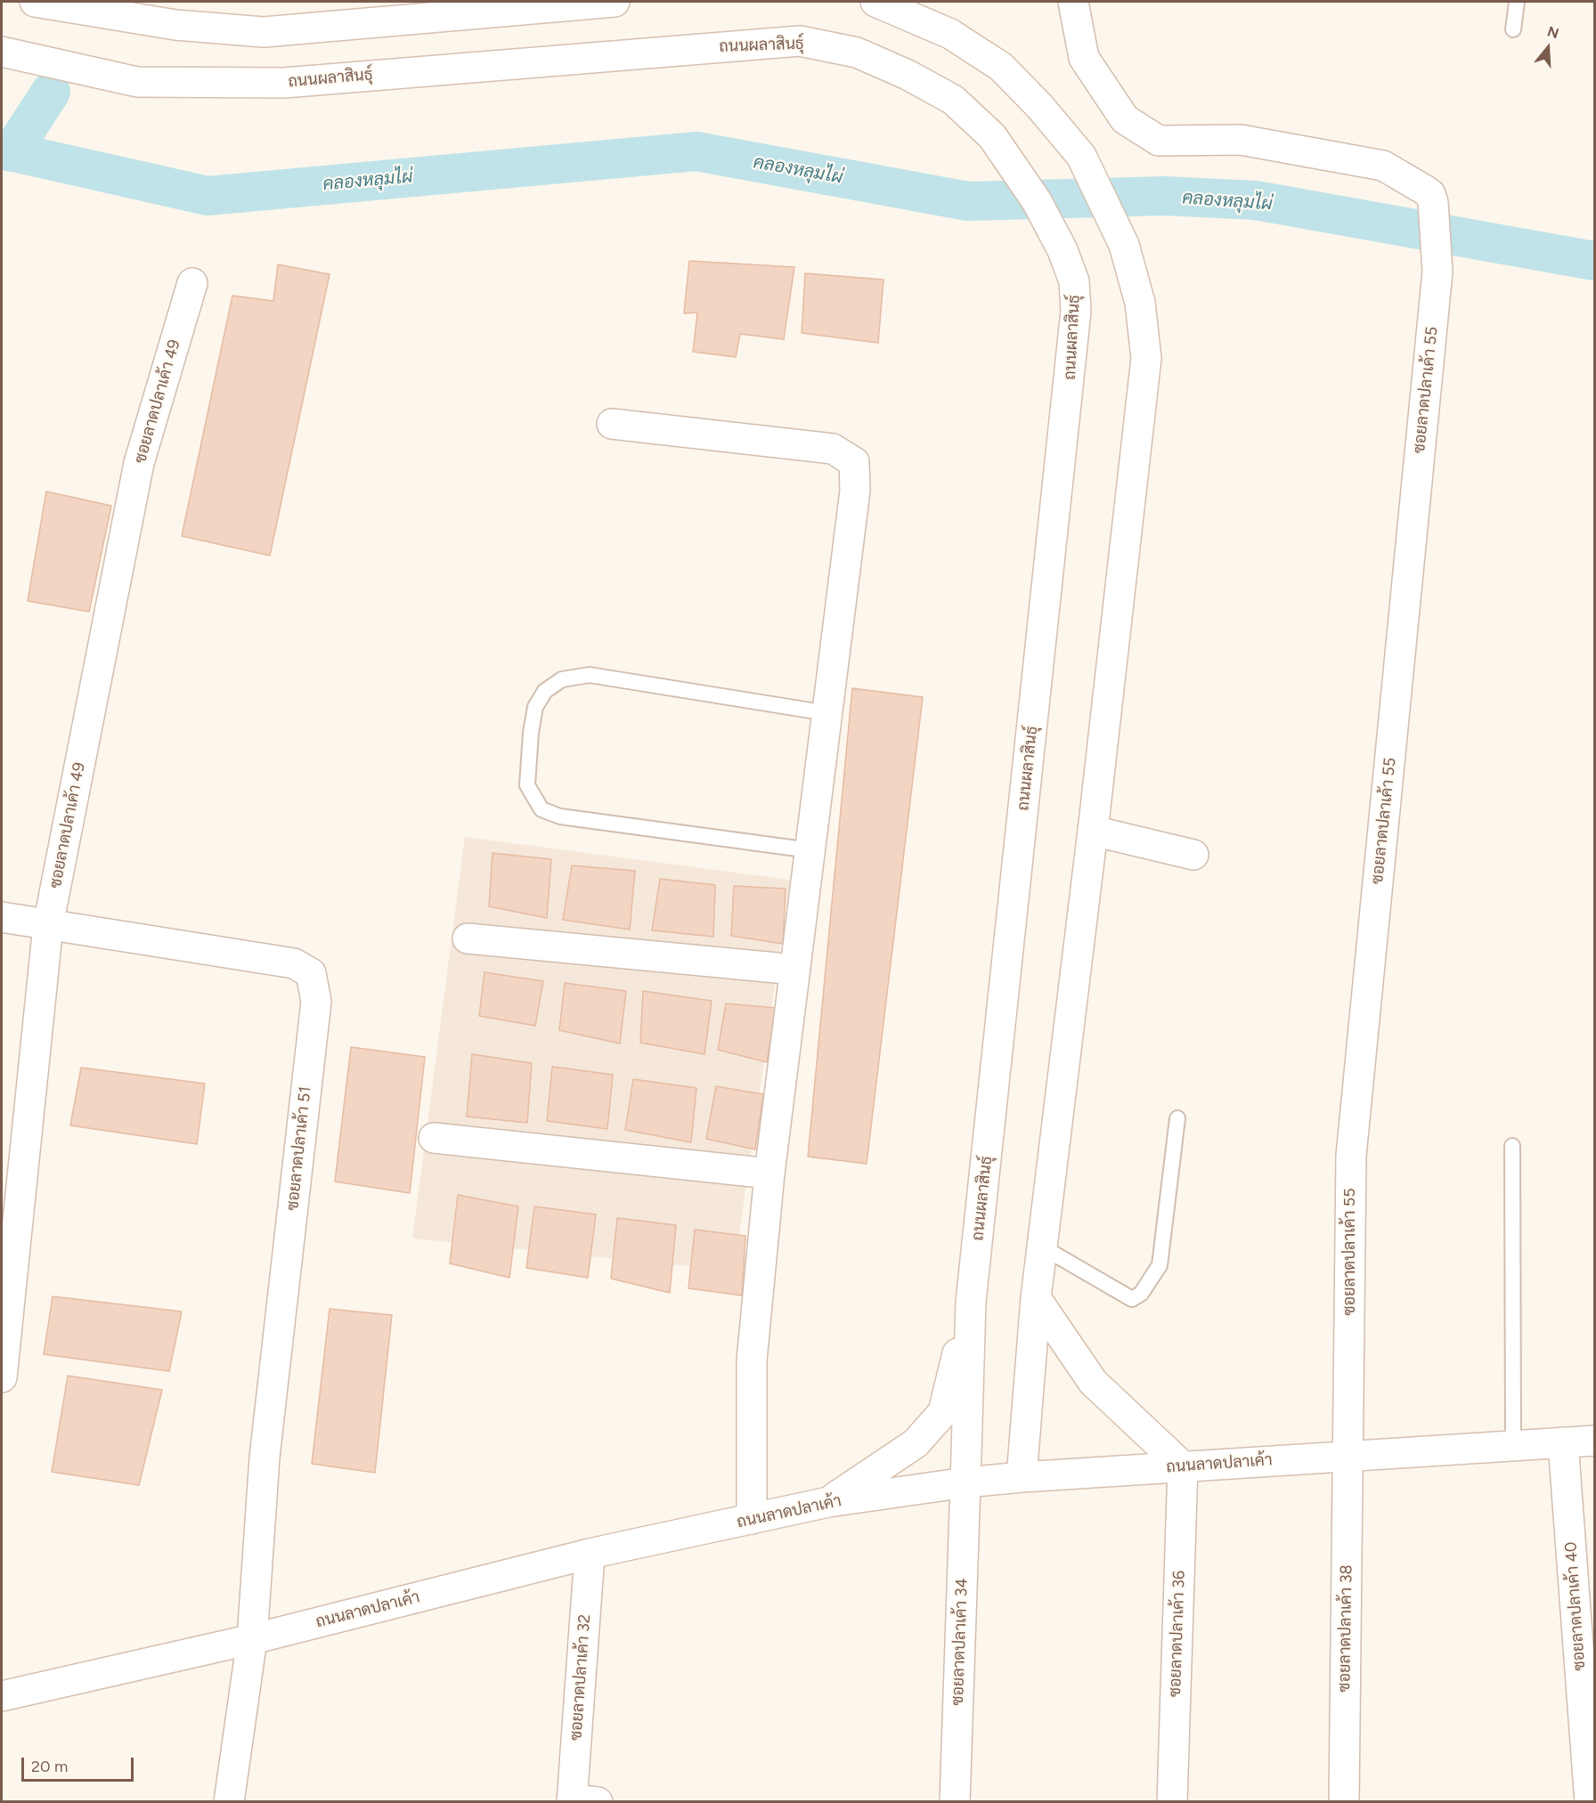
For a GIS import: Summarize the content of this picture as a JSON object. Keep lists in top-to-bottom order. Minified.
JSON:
{"streets":{"street":["ถนนผลาสินธุ์","ซอยลาดปลาเค้า 55","ซอยลาดปลาเค้า 49","ซอยลาดปลาเค้า 51","ถนนลาดปลาเค้า","ซอยลาดปลาเค้า 40","ซอยลาดปลาเค้า 38","ซอยลาดปลาเค้า 36","ซอยลาดปลาเค้า 34","ซอยลาดปลาเค้า 32"]},"crossings":[["ถนนผลาสินธุ์","ถนนลาดปลาเค้า"],["ถนนผลาสินธุ์","ซอยลาดปลาเค้า 34"],["ซอยลาดปลาเค้า 55","ถนนลาดปลาเค้า"],["ซอยลาดปลาเค้า 55","ซอยลาดปลาเค้า 38"],["ซอยลาดปลาเค้า 49","ซอยลาดปลาเค้า 51"],["ซอยลาดปลาเค้า 51","ถนนลาดปลาเค้า"],["ถนนลาดปลาเค้า","ซอยลาดปลาเค้า 40"],["ถนนลาดปลาเค้า","ซอยลาดปลาเค้า 38"],["ถนนลาดปลาเค้า","ซอยลาดปลาเค้า 36"],["ถนนลาดปลาเค้า","ซอยลาดปลาเค้า 34"],["ถนนลาดปลาเค้า","ซอยลาดปลาเค้า 32"]],"water":["คลองหลุมไผ่"],"scale_bar":"20 m","north":"top"}
